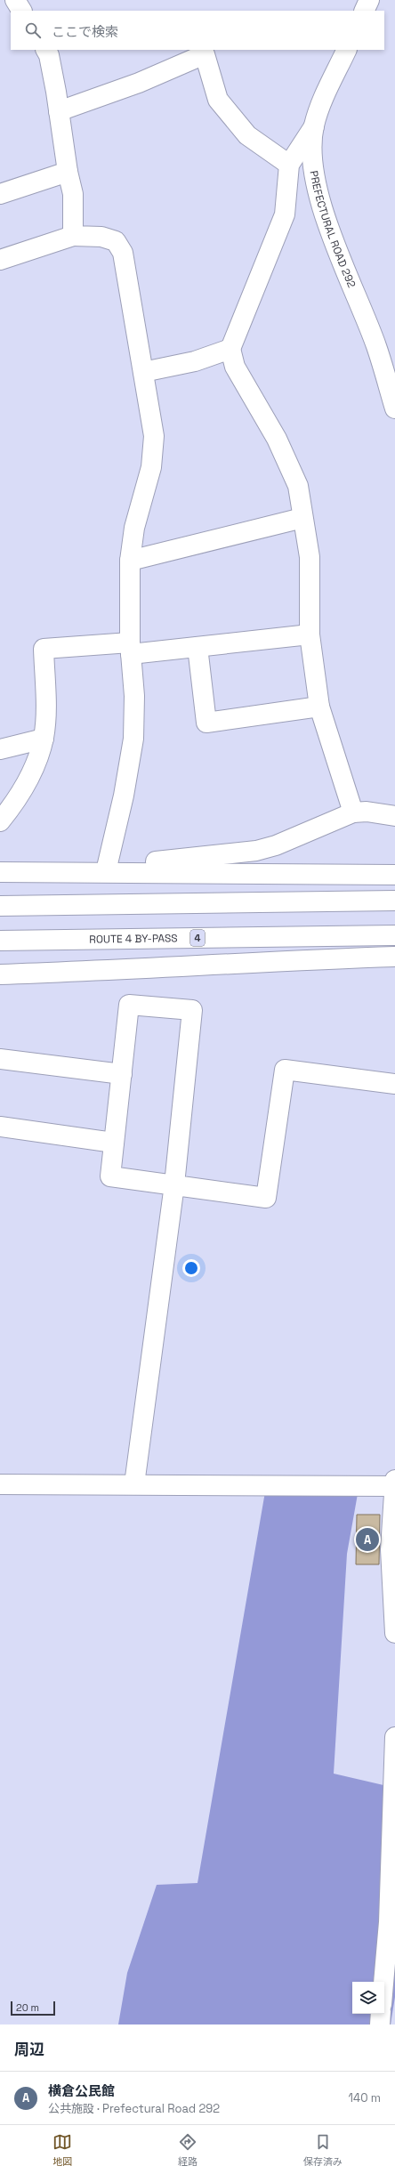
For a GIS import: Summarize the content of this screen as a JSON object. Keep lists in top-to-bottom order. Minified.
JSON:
{"streets":{"main road":["PREFECTURAL ROAD 292","4","ROUTE 4 BY-PASS"]},"scale_bar":"20 m","page":{"search":"ここで検索","pins":"A","scale":"20 m","heading":"周辺","list":[{"mark":"A","name":"横倉公民館","note":"公共施設 · Prefectural Road 292","value":"140 m"}],"nav":["地図","経路","保存済み"]}}
